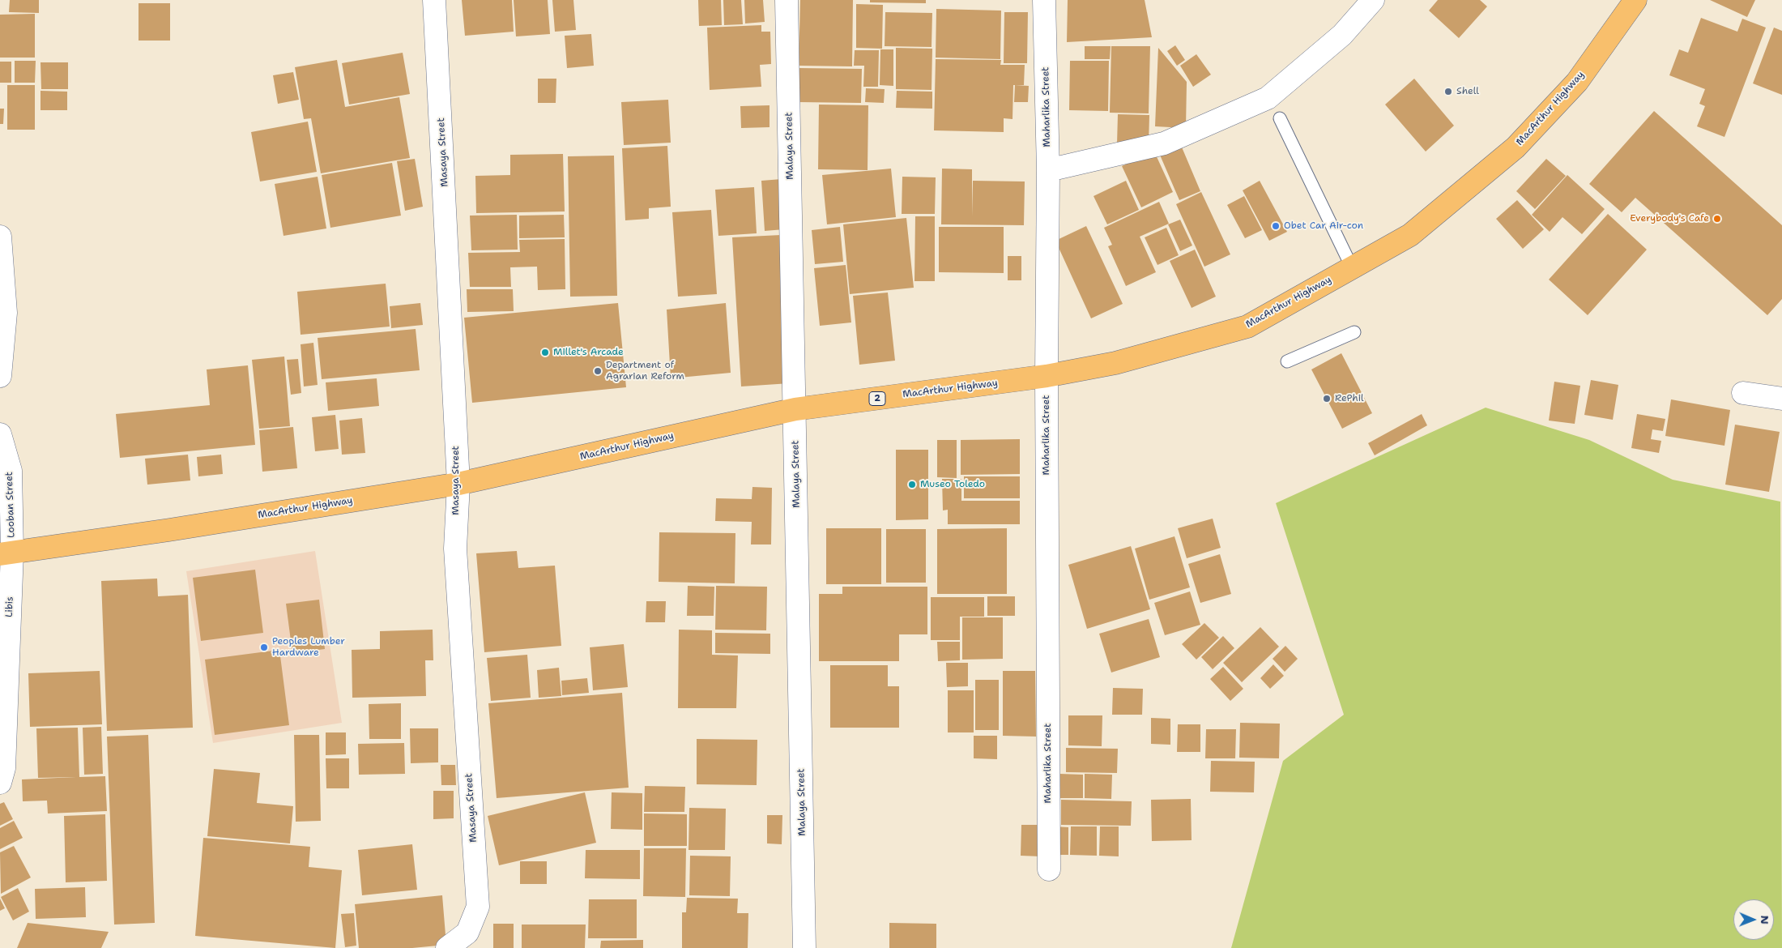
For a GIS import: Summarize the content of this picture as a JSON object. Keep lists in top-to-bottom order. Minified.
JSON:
{"streets":{"highway":["MacArthur Highway","2"],"street":["Maharlika Street","Malaya Street","Masaya Street","Looban Street","Libis"]},"crossings":[["Maharlika Street","MacArthur Highway"],["MacArthur Highway","Malaya Street"],["MacArthur Highway","Masaya Street"],["MacArthur Highway","Looban Street"],["MacArthur Highway","Libis"],["Looban Street","Libis"]],"places":["Shell","Everybody's Cafe","Obet Car Air-con","Millet's Arcade","Department of Agrarian Reform","RePhil","Museo Toledo","Peoples Lumber Hardware"],"north":"right"}
